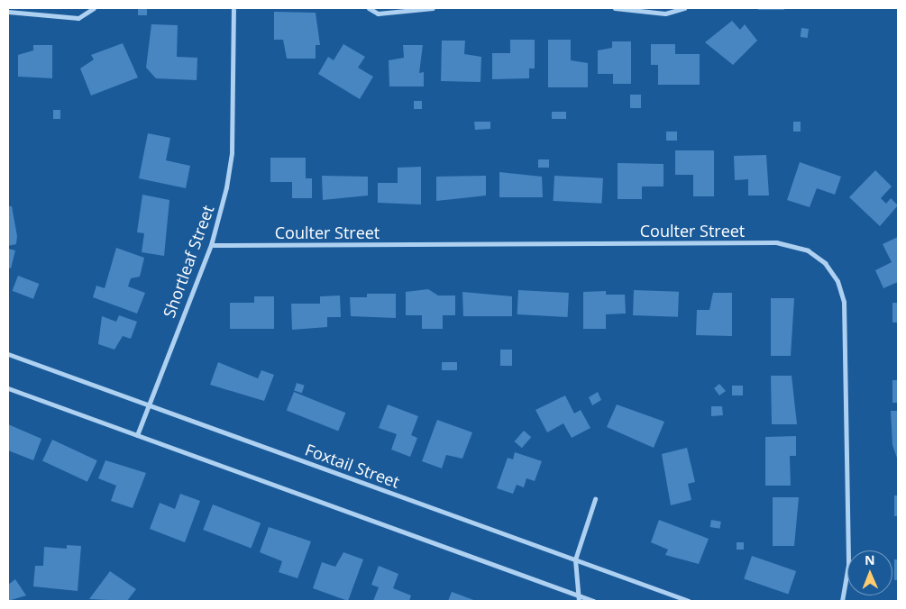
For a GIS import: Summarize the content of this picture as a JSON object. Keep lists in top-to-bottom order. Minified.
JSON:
{"streets":{"street":["Coulter Street","Shortleaf Street","Foxtail Street"]},"crossings":[["Coulter Street","Shortleaf Street"],["Shortleaf Street","Foxtail Street"]],"north":"top"}
